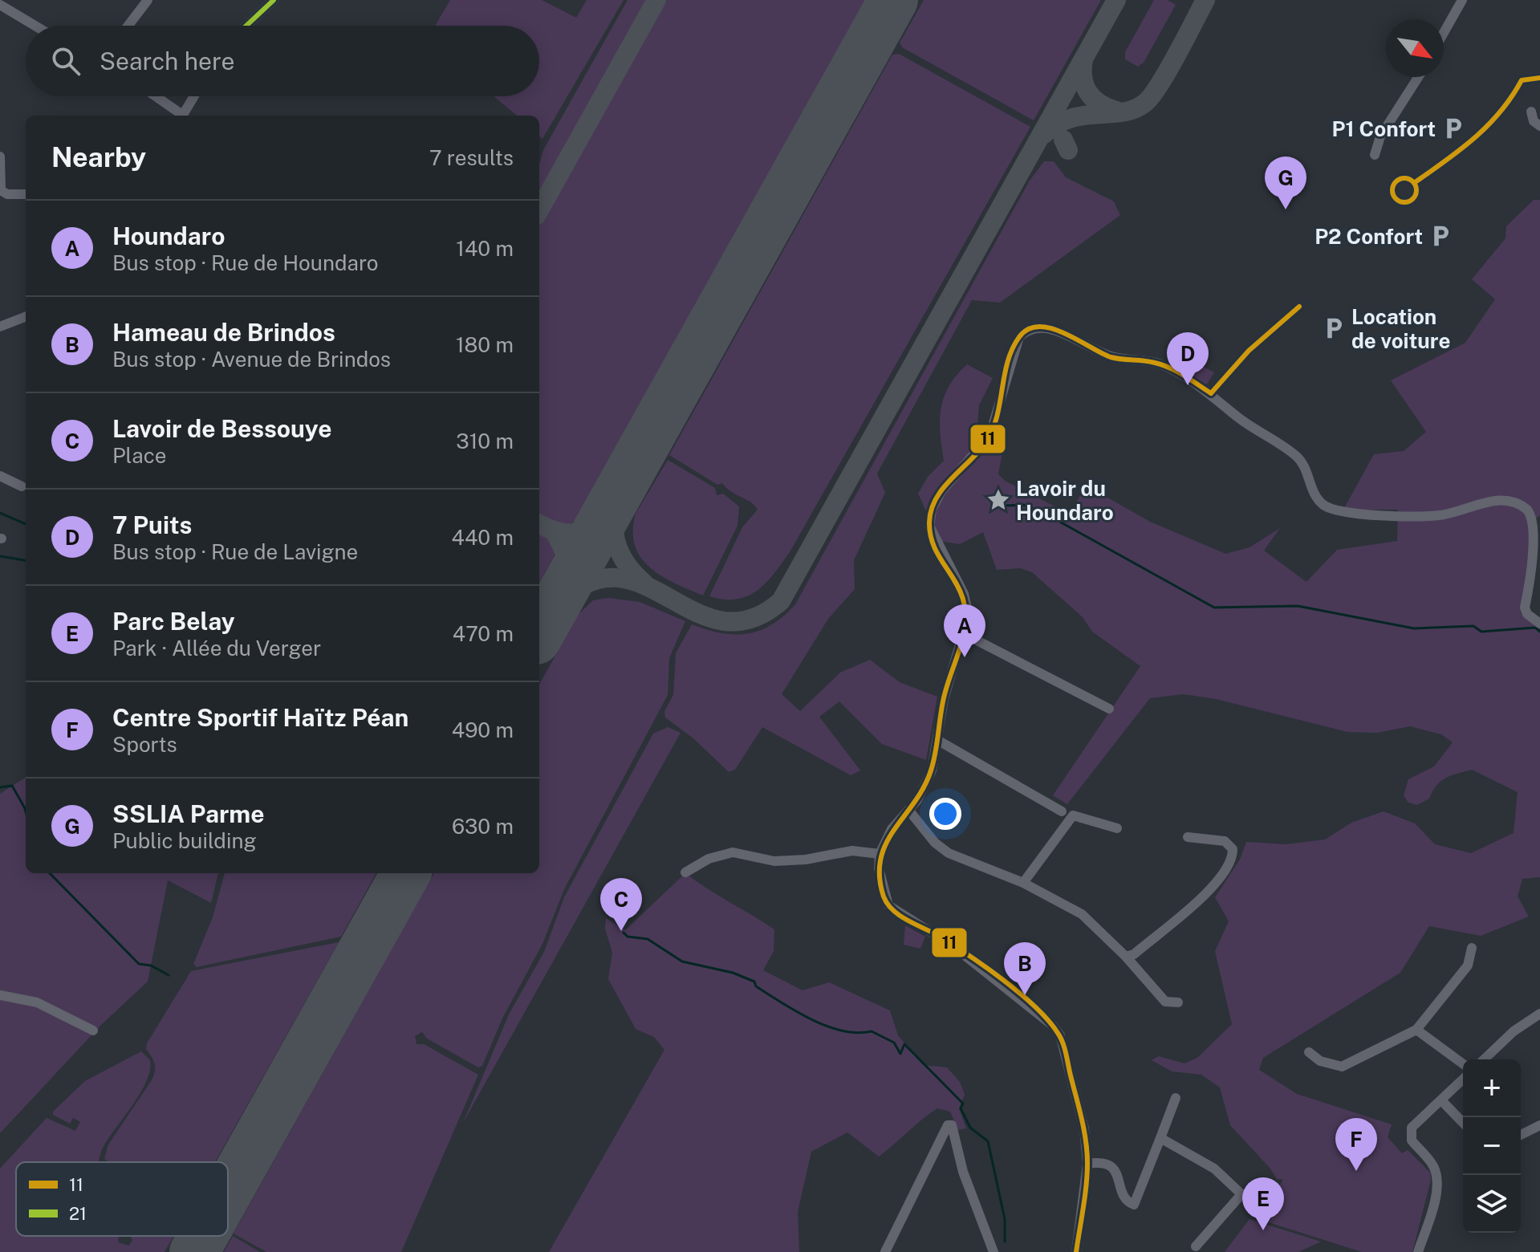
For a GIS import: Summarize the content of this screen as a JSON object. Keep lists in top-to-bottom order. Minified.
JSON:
{"places":{"parking":["P1 Confort","P2 Confort","Location de voiture"],"place":["Lavoir du Houndaro"]},"lines":["transit line 21","transit line 11"],"legend":["11","21"],"north":"bottom right","page":{"search":"Search here","heading":["Nearby","7 results"],"pins":["G","D","A","C","B","F","E"],"list":[{"mark":"A","name":"Houndaro","note":"Bus stop · Rue de Houndaro","value":"140 m"},{"mark":"B","name":"Hameau de Brindos","note":"Bus stop · Avenue de Brindos","value":"180 m"},{"mark":"C","name":"Lavoir de Bessouye","note":"Place","value":"310 m"},{"mark":"D","name":"7 Puits","note":"Bus stop · Rue de Lavigne","value":"440 m"},{"mark":"E","name":"Parc Belay","note":"Park · Allée du Verger","value":"470 m"},{"mark":"F","name":"Centre Sportif Haïtz Péan","note":"Sports","value":"490 m"},{"mark":"G","name":"SSLIA Parme","note":"Public building","value":"630 m"}],"map_buttons":["+","−"]}}
